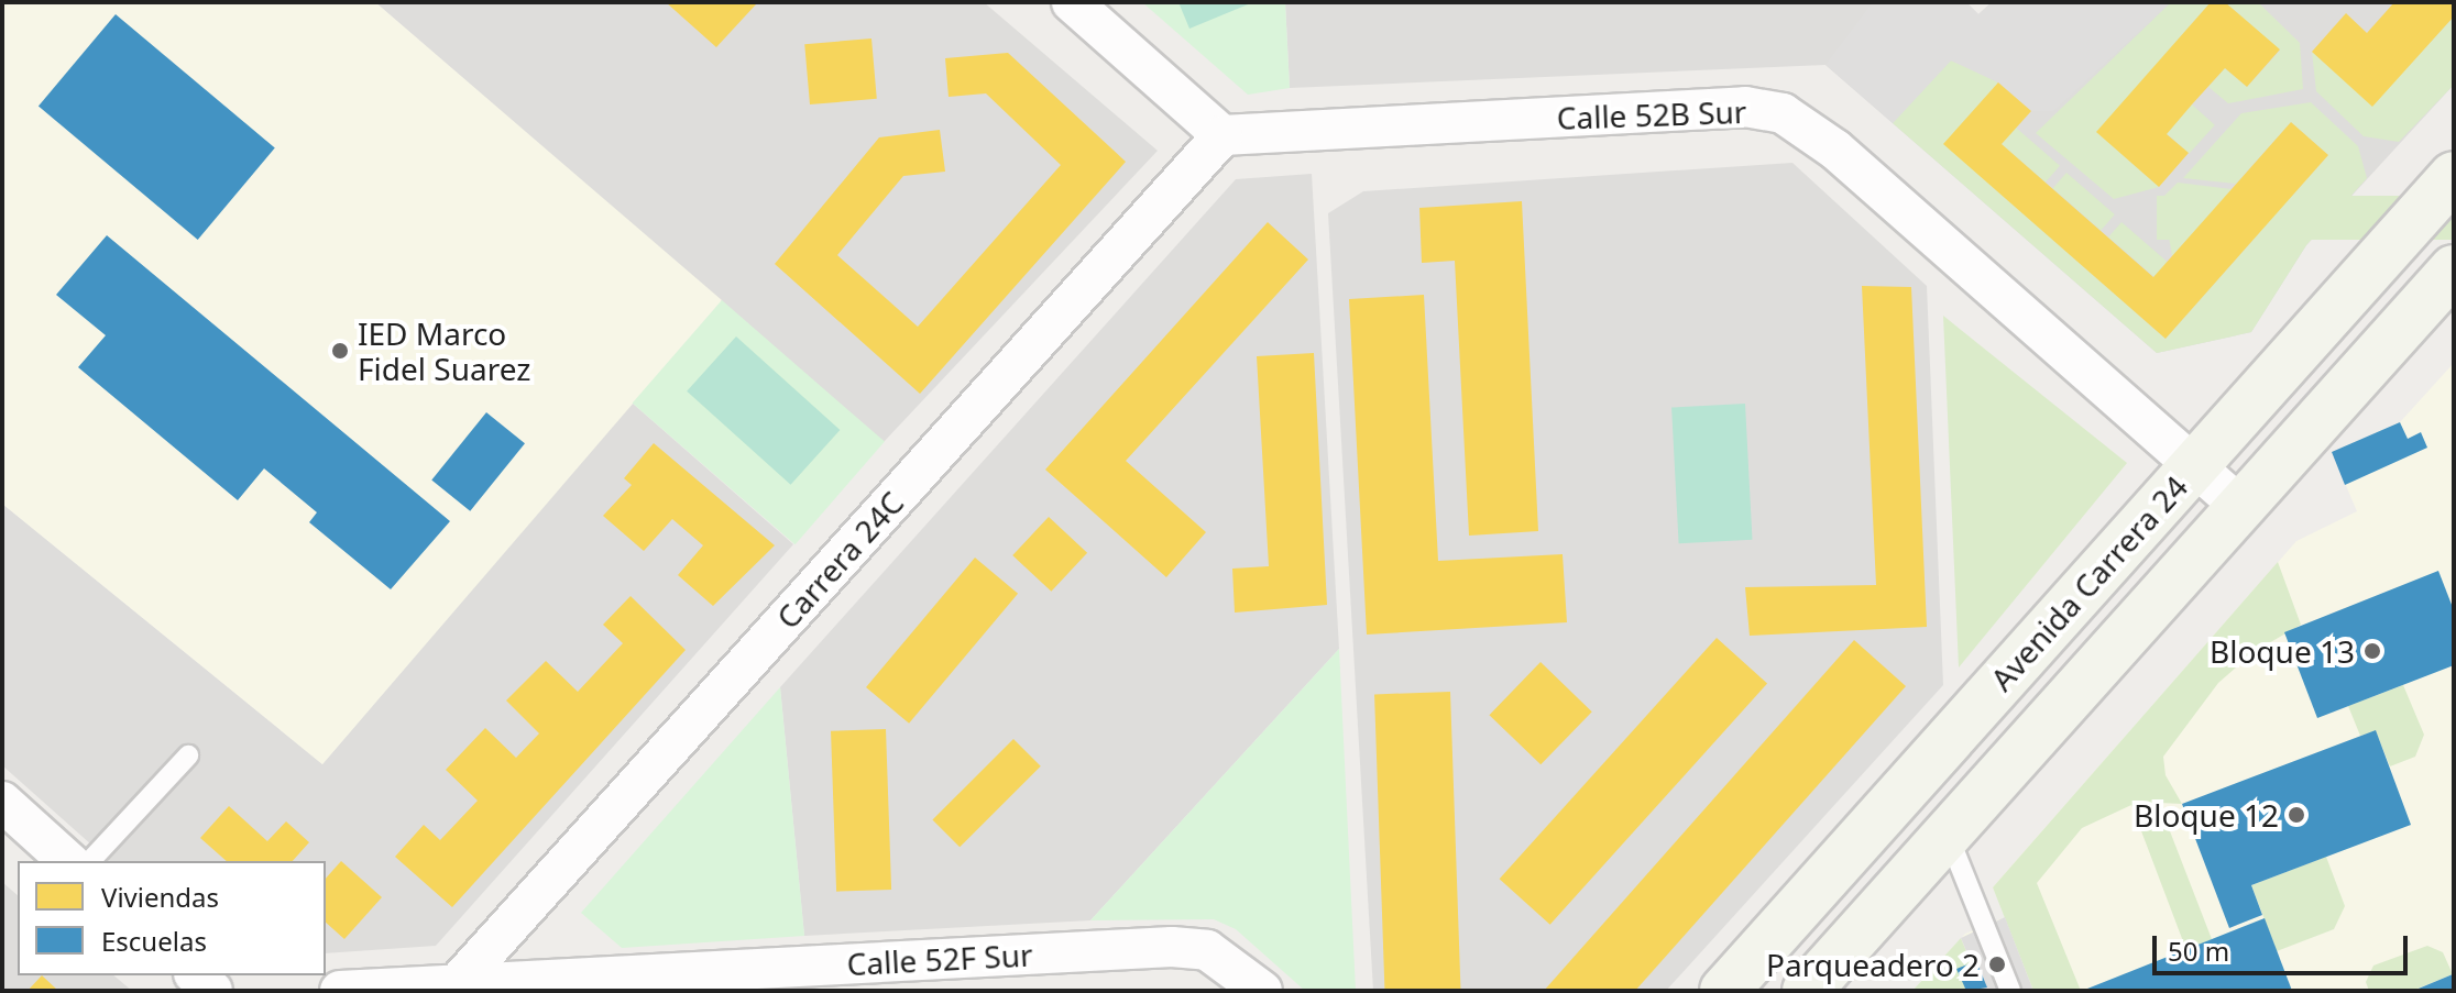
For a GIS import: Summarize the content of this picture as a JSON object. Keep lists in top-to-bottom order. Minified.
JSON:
{"streets":{"main road":["Avenida Carrera 24"],"street":["Calle 52B Sur","Carrera 24C","Calle 52F Sur"]},"crossings":[["Calle 52B Sur","Carrera 24C"],["Calle 52B Sur","Avenida Carrera 24"],["Carrera 24C","Calle 52F Sur"]],"places":["IED Marco Fidel Suarez","Bloque 13","Bloque 12","Parqueadero 2"],"legend":["Viviendas","Escuelas"],"scale_bar":"50 m"}
